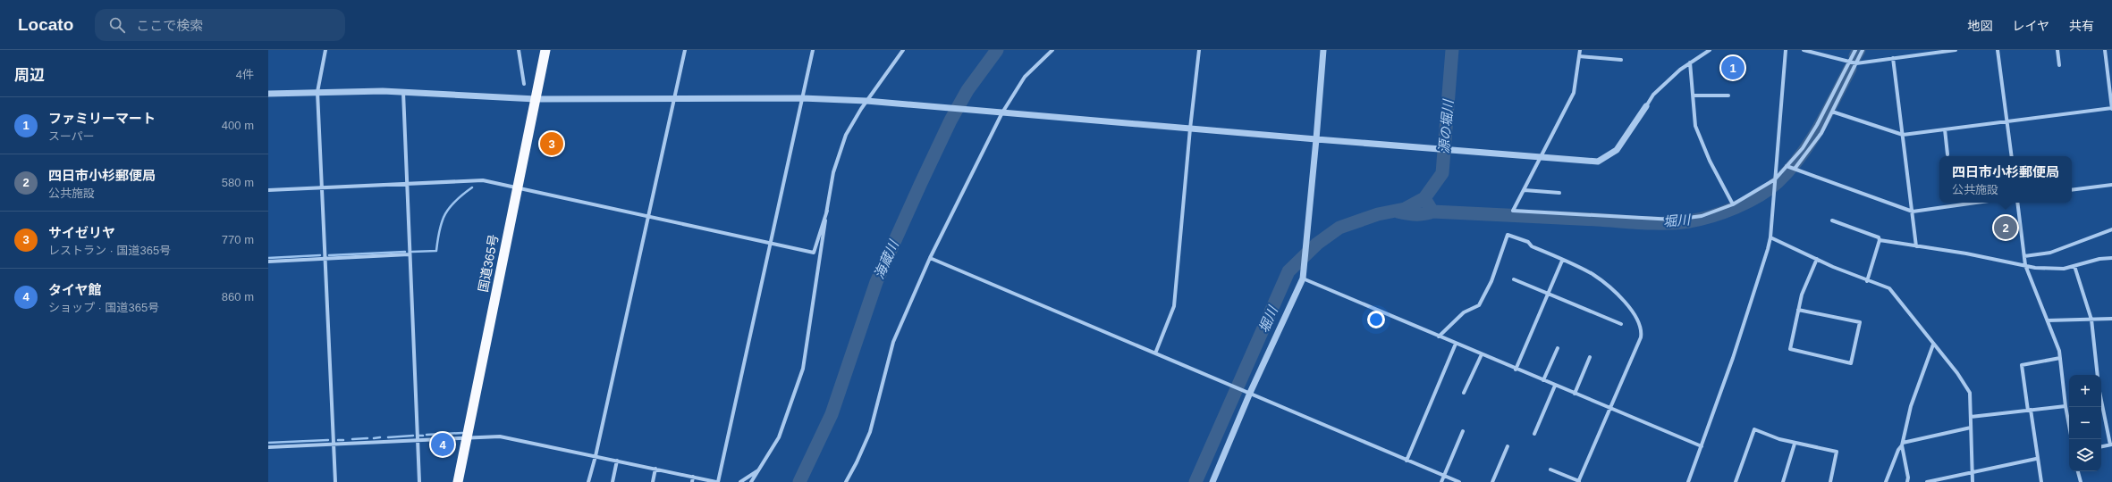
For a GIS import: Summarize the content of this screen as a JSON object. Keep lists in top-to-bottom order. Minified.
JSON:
{"streets":{"highway":["国道365号"]},"water":["源の堀川","堀川","海蔵川"],"page":{"header":"Locato","search":"ここで検索","nav":["地図","レイヤ","共有"],"heading":["周辺","4件"],"pins":["1","3","2","4"],"list":[{"mark":"1","name":"ファミリーマート","note":"スーパー","value":"400 m"},{"mark":"2","name":"四日市小杉郵便局","note":"公共施設","value":"580 m"},{"mark":"3","name":"サイゼリヤ","note":"レストラン · 国道365号","value":"770 m"},{"mark":"4","name":"タイヤ館","note":"ショップ · 国道365号","value":"860 m"}],"popup":["四日市小杉郵便局","公共施設"],"map_buttons":["+","−"]}}
